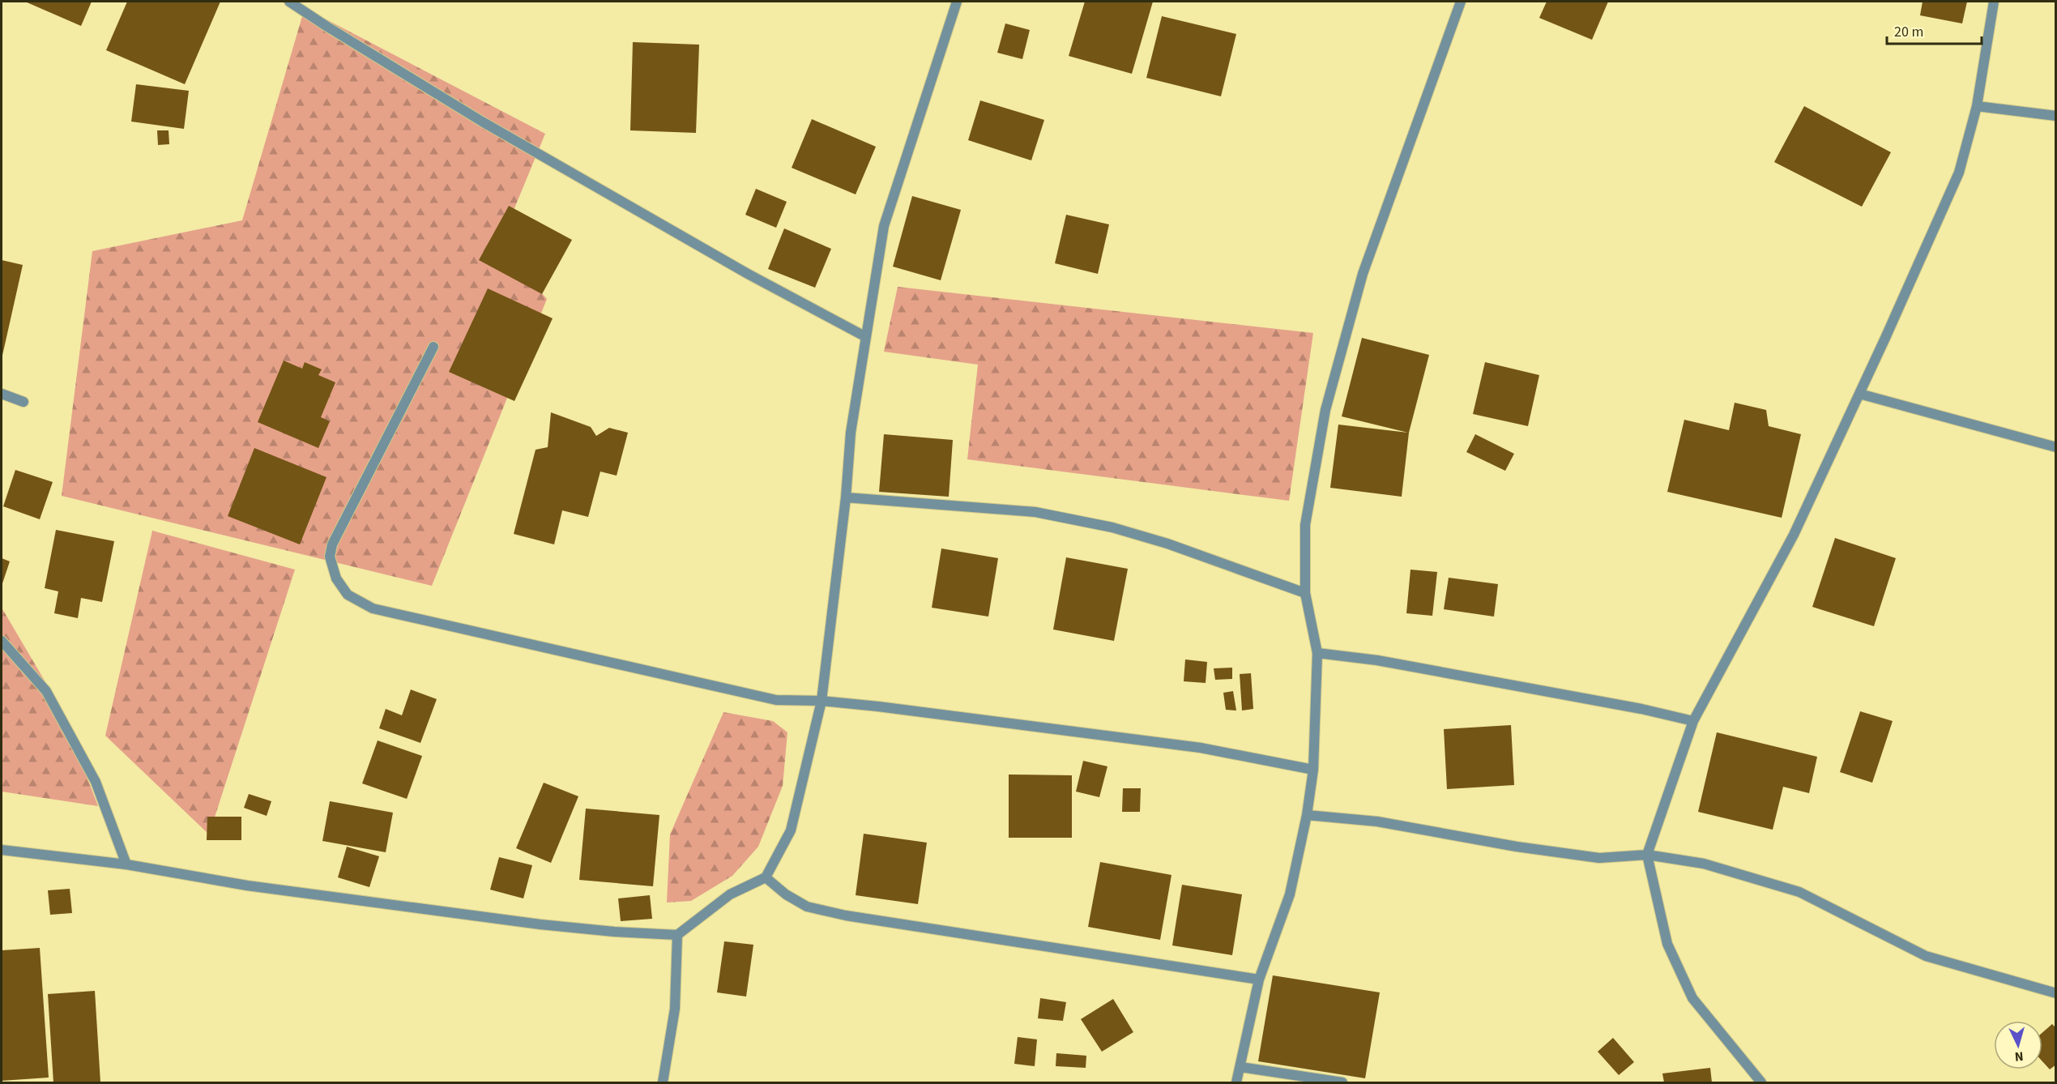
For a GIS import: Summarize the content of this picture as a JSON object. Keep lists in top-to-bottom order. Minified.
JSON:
{"scale_bar":"20 m","north":"bottom"}
